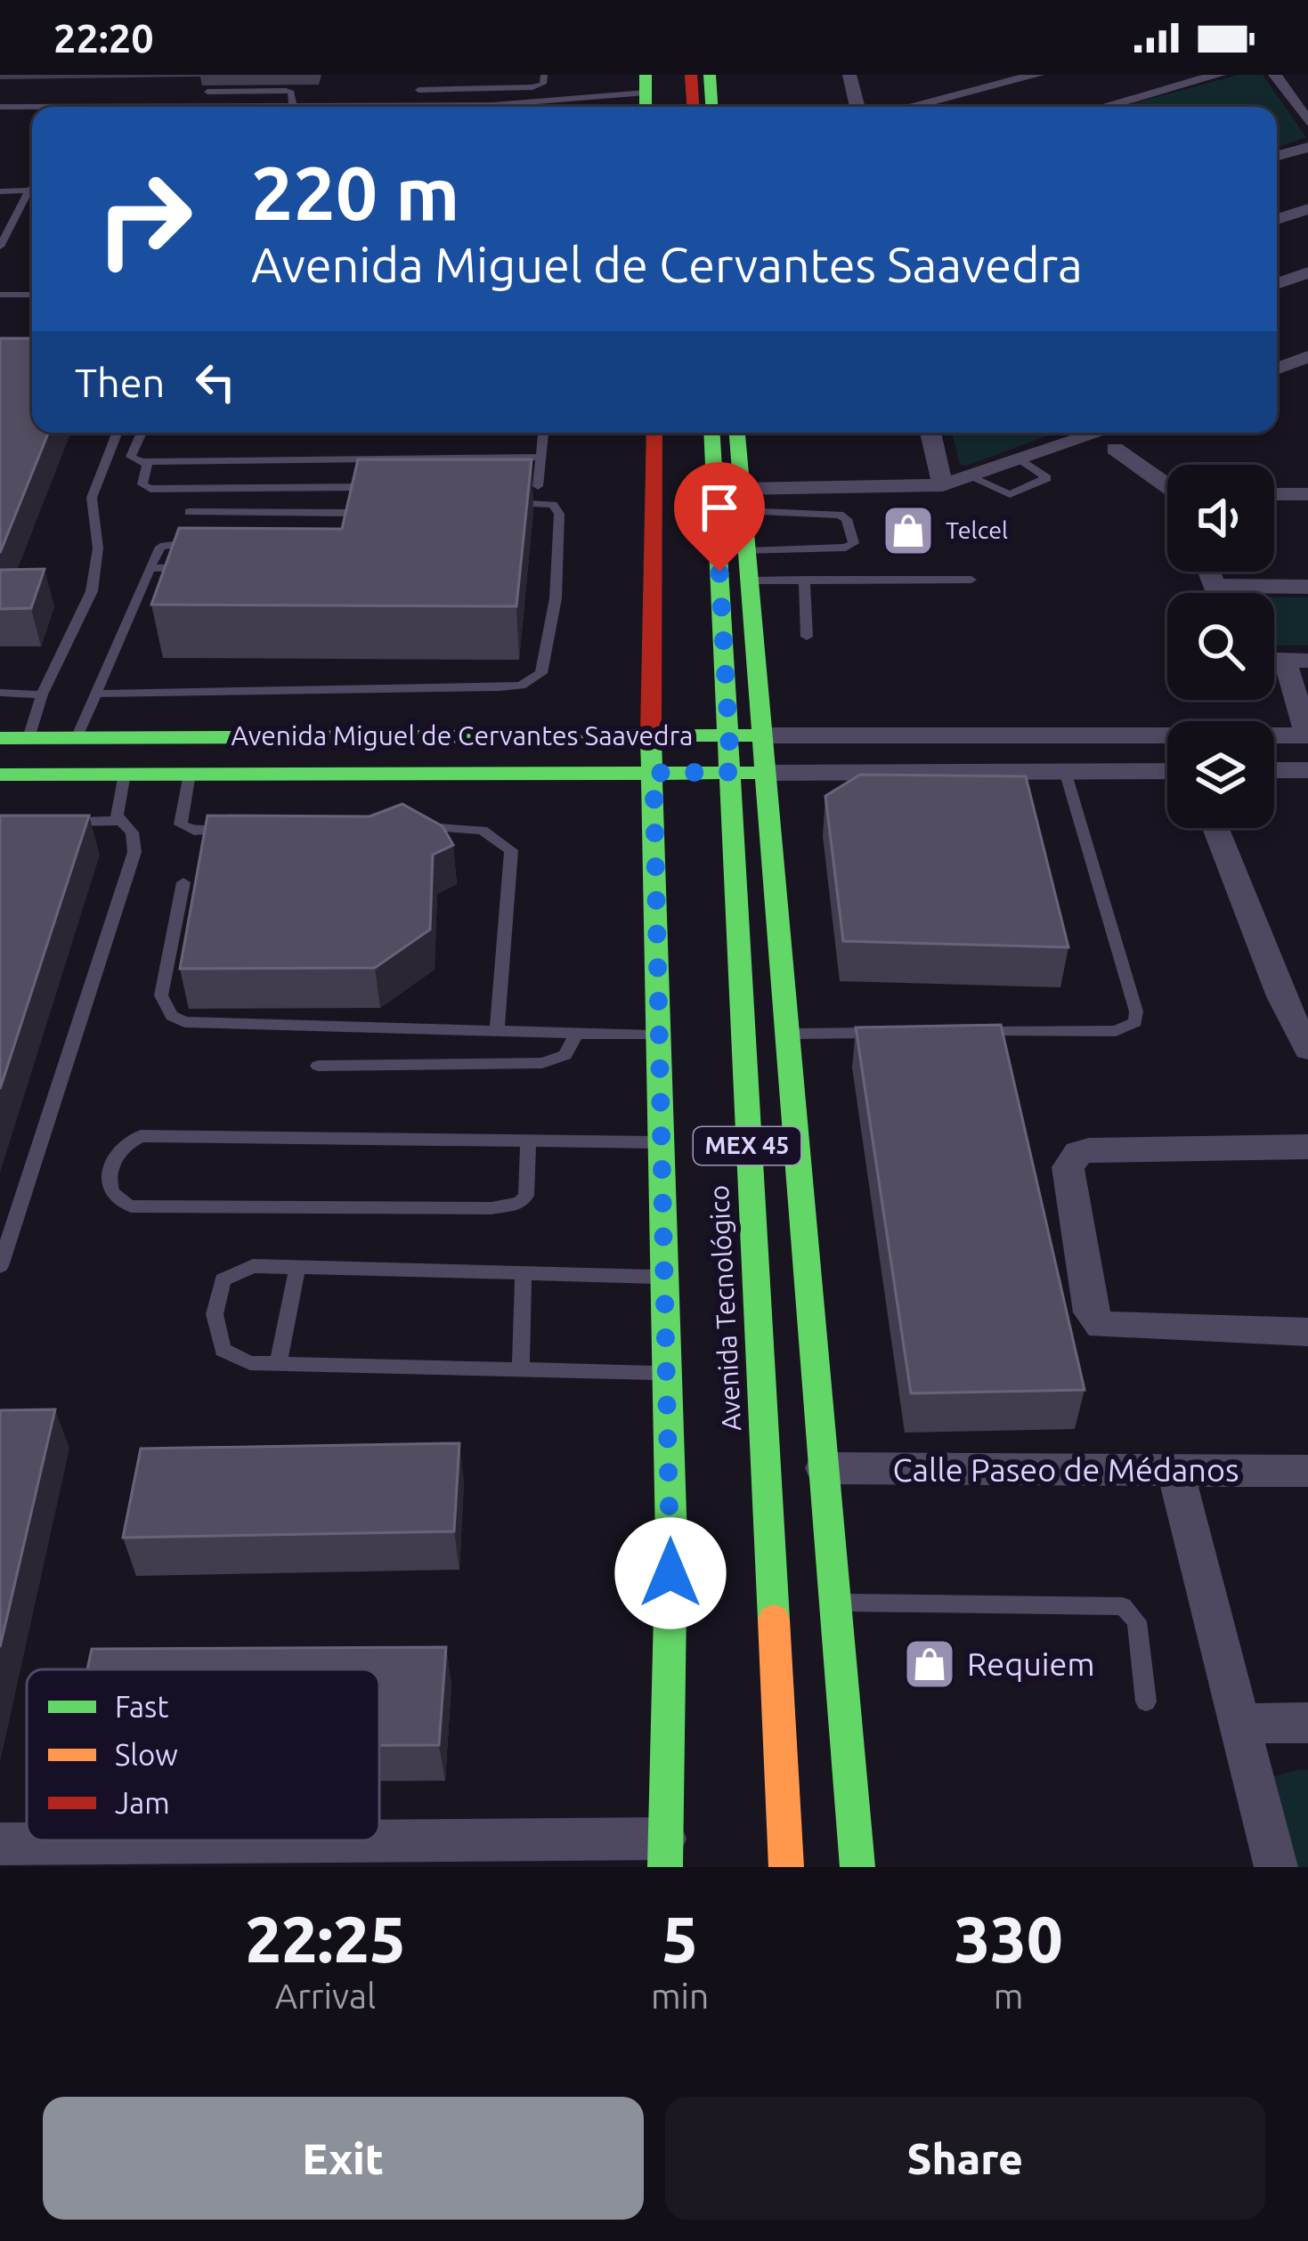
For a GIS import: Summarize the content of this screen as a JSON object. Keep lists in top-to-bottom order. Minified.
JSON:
{"streets":{"main road":["Avenida Miguel de Cervantes Saavedra","MEX 45","Avenida Tecnológico"],"street":["Calle Paseo de Médanos"]},"crossings":[["Avenida Miguel de Cervantes Saavedra","MEX 45"],["Avenida Miguel de Cervantes Saavedra","Avenida Tecnológico"]],"places":{"shop":["Telcel","Requiem"]},"legend":["Fast","Slow","Jam"],"page":{"status":"22:20","turn":["220 m","Avenida Miguel de Cervantes Saavedra"],"then":"Then","eta":["22:25","Arrival","5","min","330","m"],"buttons":["Exit","Share"]}}
